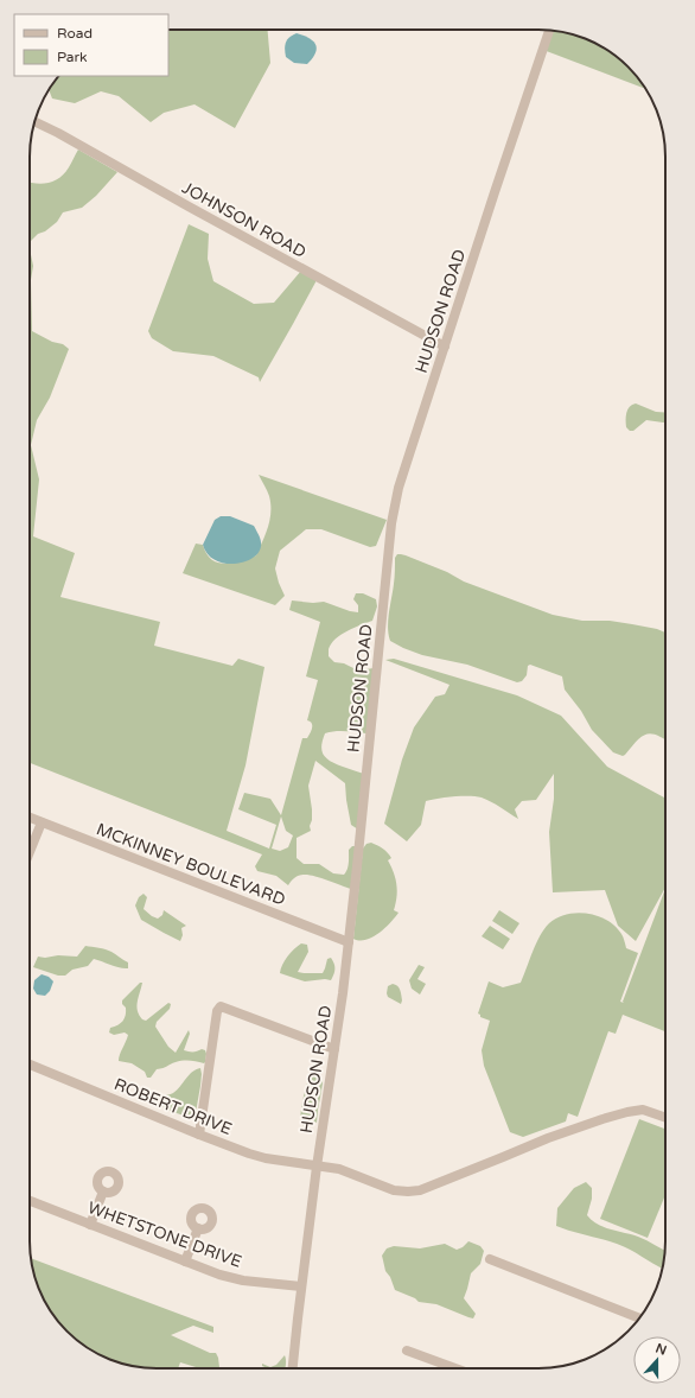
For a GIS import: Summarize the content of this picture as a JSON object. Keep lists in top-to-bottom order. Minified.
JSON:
{"streets":{"street":["JOHNSON ROAD","HUDSON ROAD","MCKINNEY BOULEVARD","ROBERT DRIVE","WHETSTONE DRIVE"]},"crossings":[["JOHNSON ROAD","HUDSON ROAD"],["HUDSON ROAD","MCKINNEY BOULEVARD"],["HUDSON ROAD","ROBERT DRIVE"],["HUDSON ROAD","WHETSTONE DRIVE"]],"legend":["Road","Park"],"north":"top"}
